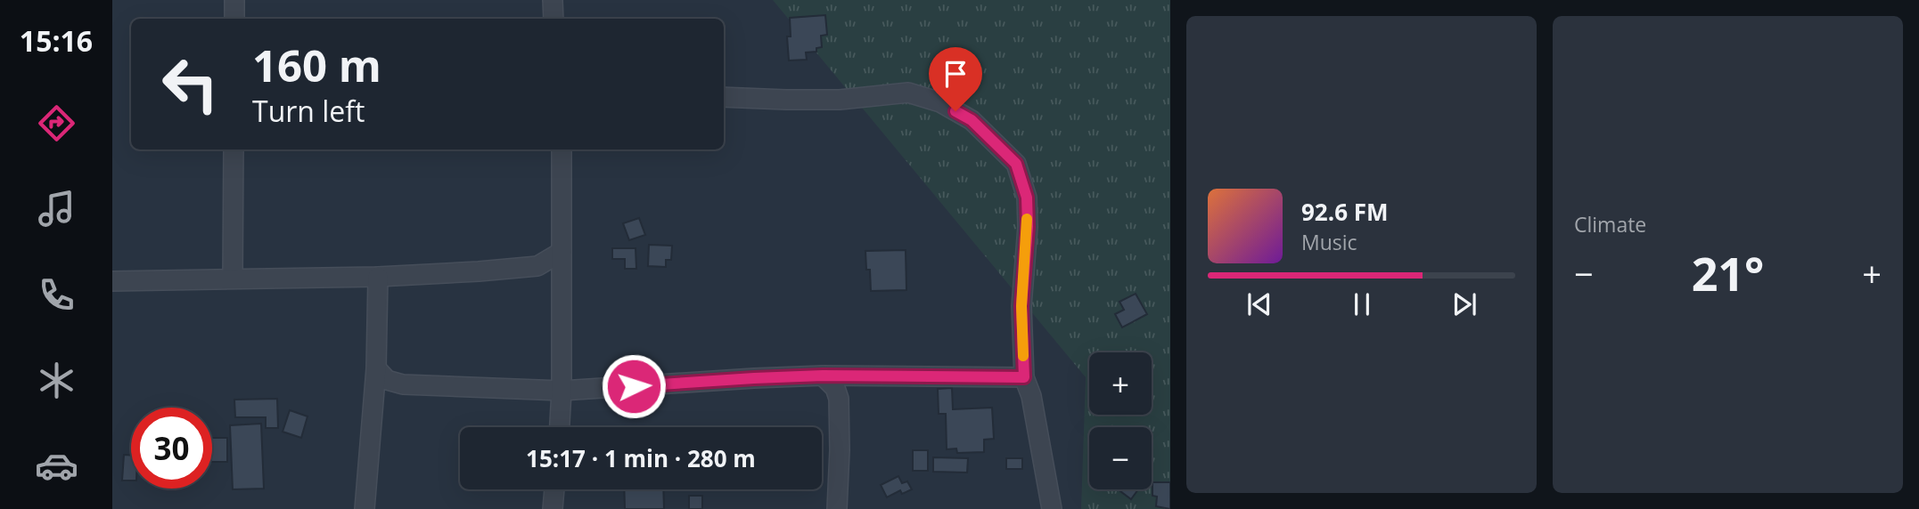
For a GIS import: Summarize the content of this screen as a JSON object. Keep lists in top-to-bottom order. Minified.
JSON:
{"page":{"tabs":"15:16","tile":"Climate","turn":["160 m","Turn left"],"song":["92.6 FM","Music"],"heat":["−","21°","+"],"map_buttons":["+","−"],"limit":"30","trip":"15:17 · 1 min · 280 m"}}
